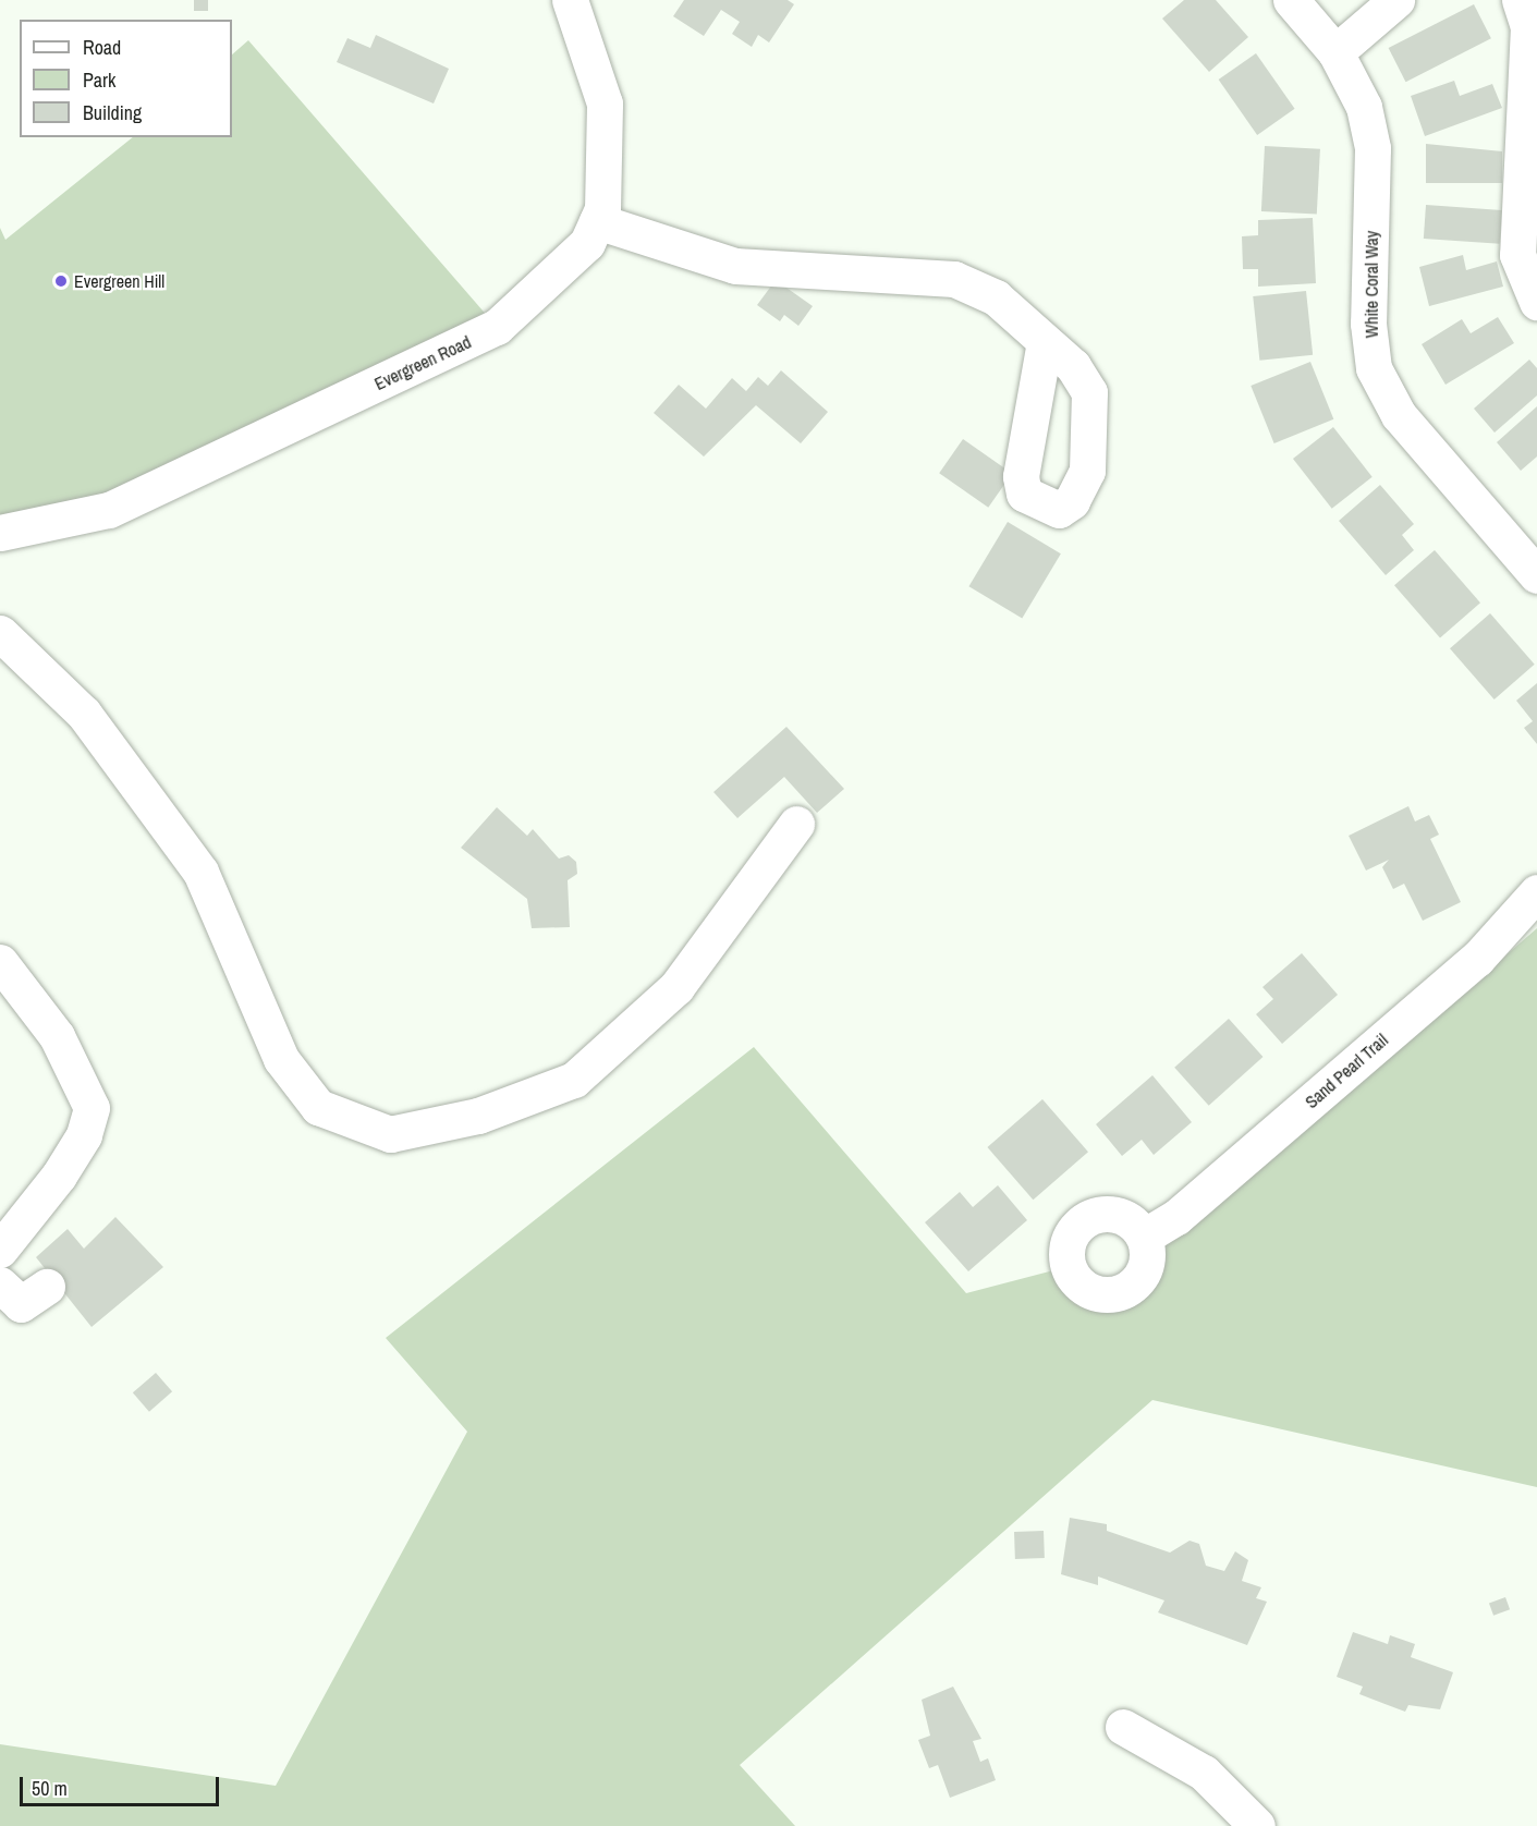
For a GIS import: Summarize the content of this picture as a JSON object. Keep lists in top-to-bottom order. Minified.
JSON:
{"streets":{"street":["White Coral Way","Evergreen Road","Sand Pearl Trail"]},"places":["Evergreen Hill"],"legend":["Road","Park","Building"],"scale_bar":"50 m"}
